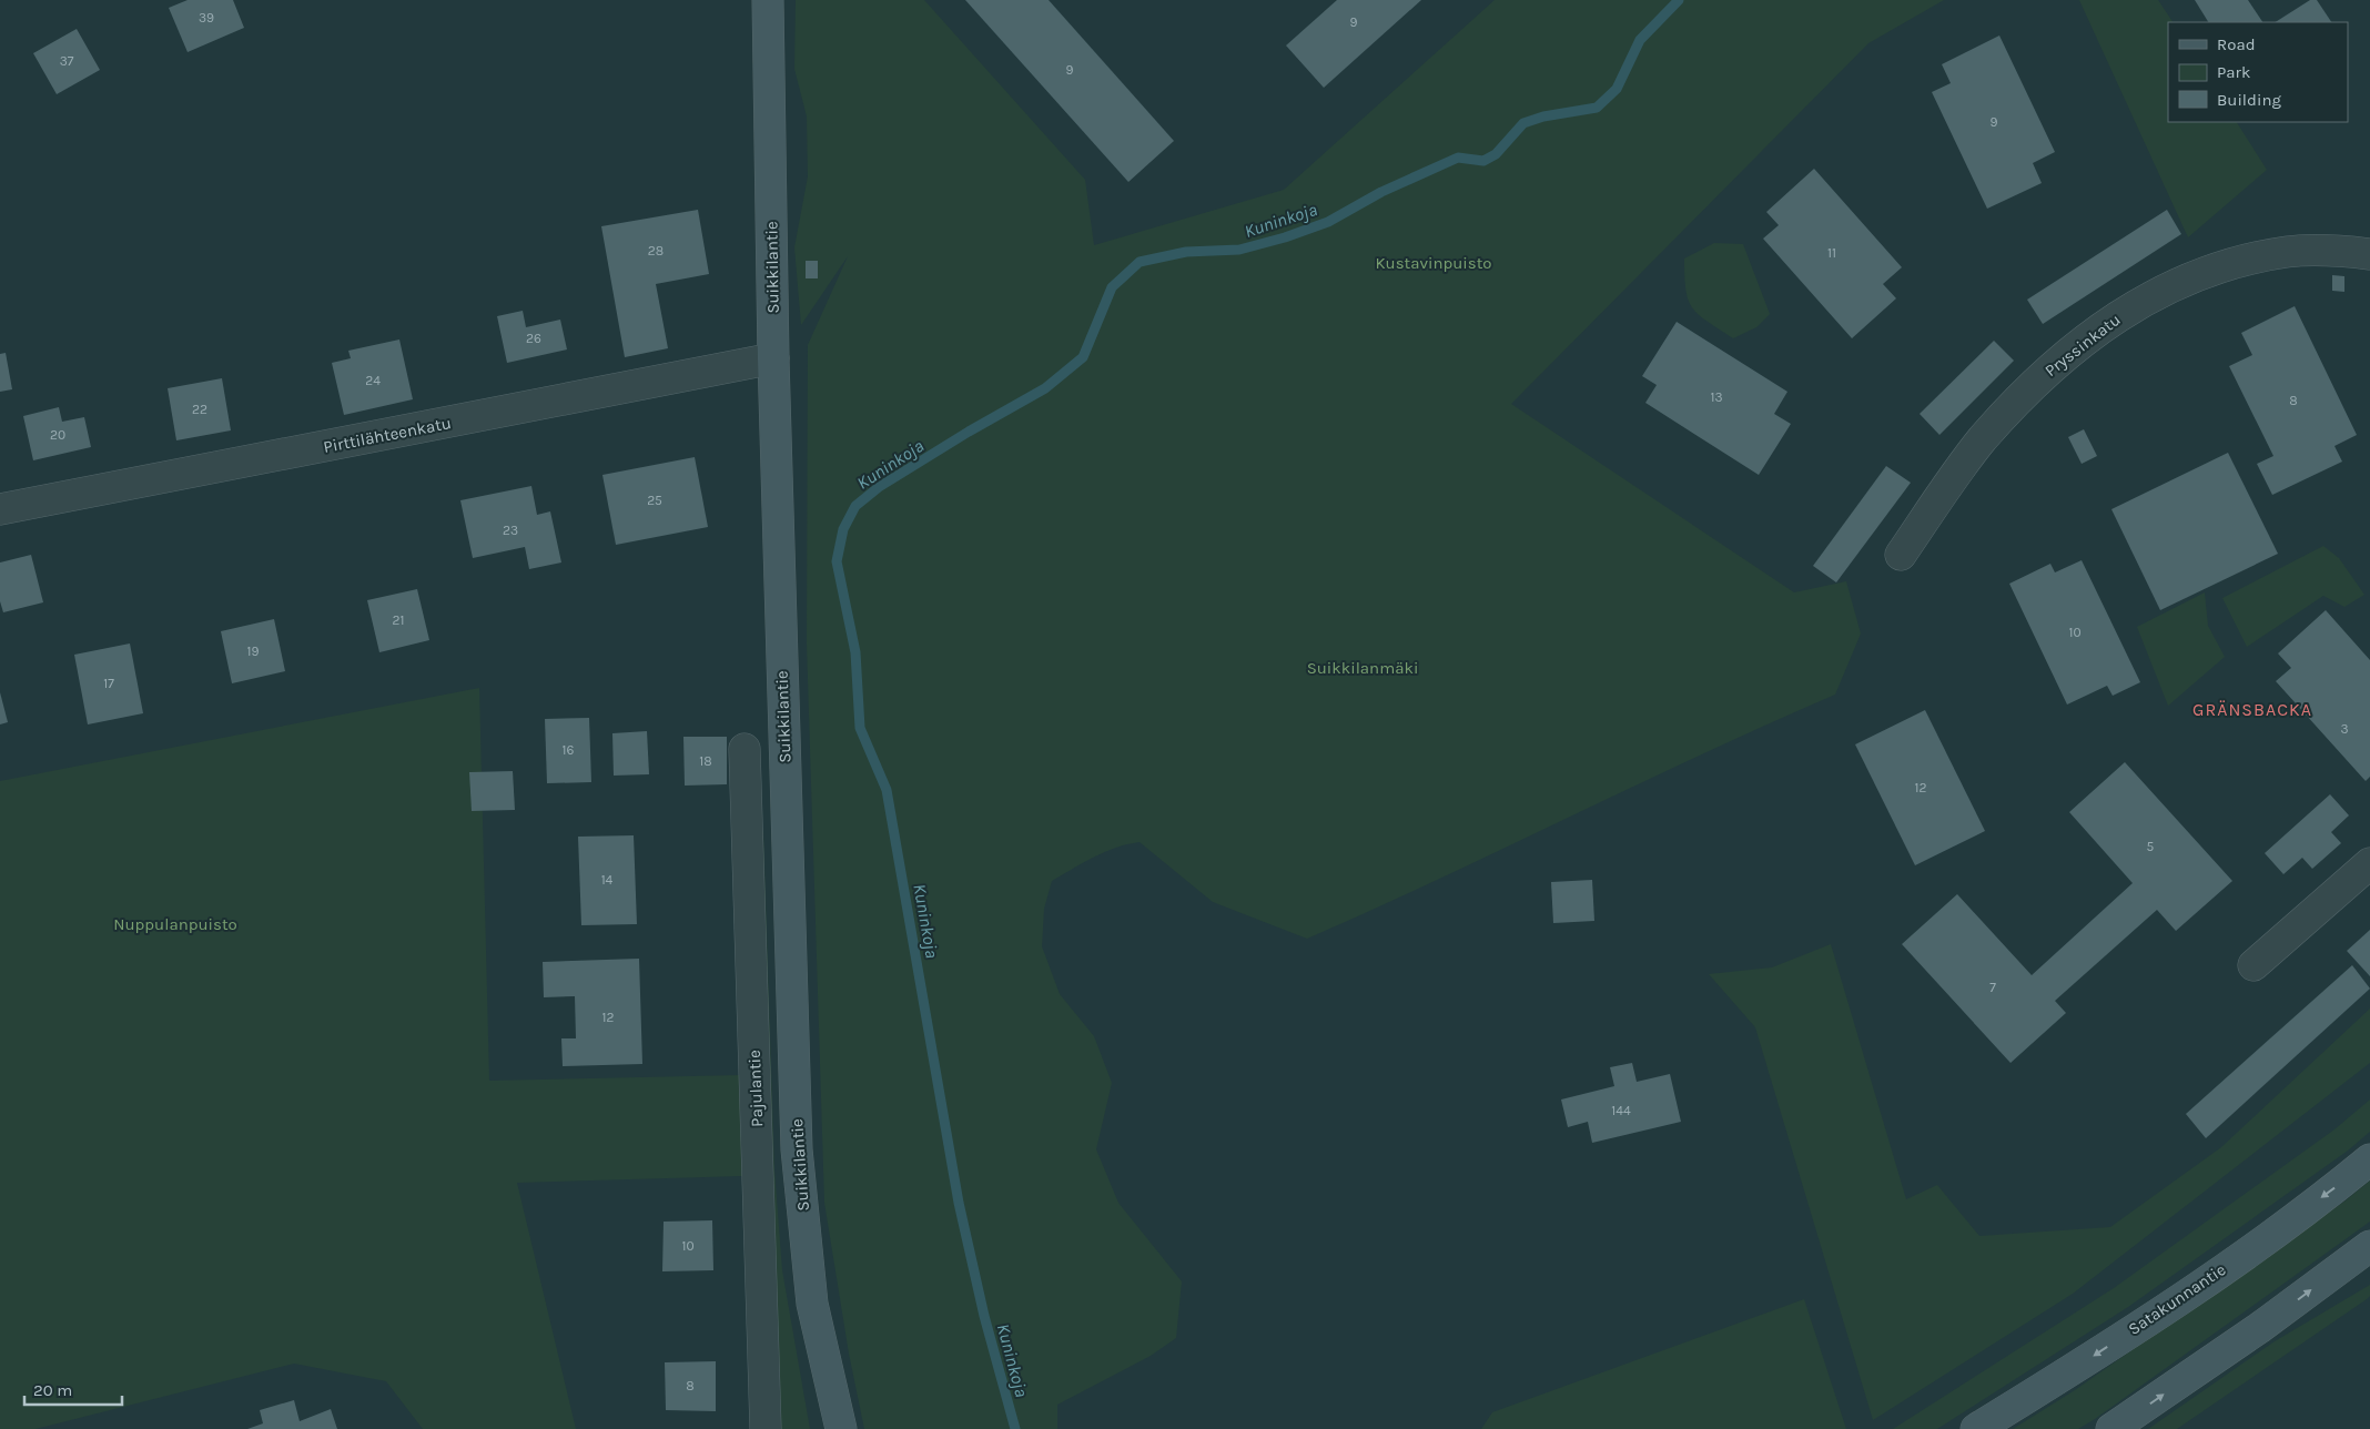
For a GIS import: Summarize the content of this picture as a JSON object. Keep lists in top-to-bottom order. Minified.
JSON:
{"streets":{"main road":["Suikkilantie","Satakunnantie"],"street":["Pryssinkatu","Pirttilähteenkatu","Pajulantie"]},"crossings":[["Suikkilantie","Pirttilähteenkatu"]],"districts":["GRÄNSBACKA"],"water":["Kuninkoja"],"parks":["Kustavinpuisto","Suikkilanmäki","Nuppulanpuisto"],"house_numbers":["39","9","37","9","9","28","11","26","24","13","8","22","20","25","23","21","10","19","17","3","16","18","12","5","14","7","12","144","10","8"],"legend":["Road","Park","Building"],"scale_bar":"20 m"}
